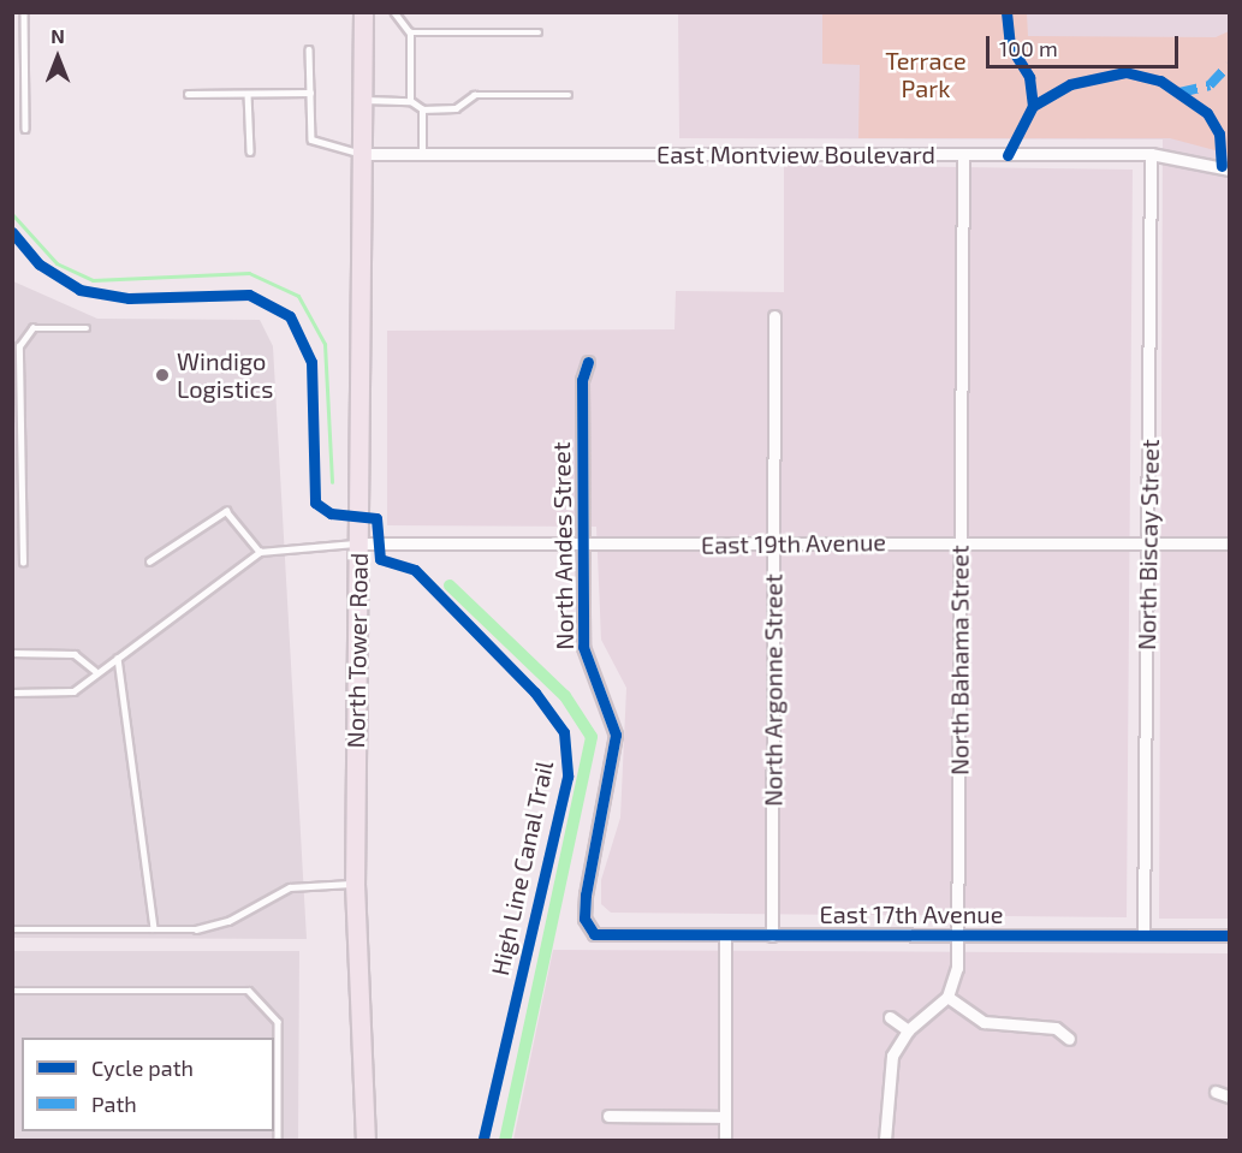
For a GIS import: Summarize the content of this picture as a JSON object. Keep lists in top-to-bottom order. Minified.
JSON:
{"streets":{"main road":["North Tower Road"],"street":["East Montview Boulevard","East 19th Avenue","North Biscay Street","North Andes Street","North Bahama Street","North Argonne Street","East 17th Avenue"],"cycle path":["High Line Canal Trail"]},"crossings":[["East Montview Boulevard","North Biscay Street"],["East Montview Boulevard","North Tower Road"],["East Montview Boulevard","North Bahama Street"],["East 19th Avenue","North Biscay Street"],["East 19th Avenue","North Andes Street"],["East 19th Avenue","North Tower Road"],["East 19th Avenue","North Bahama Street"],["East 19th Avenue","North Argonne Street"],["North Biscay Street","East 17th Avenue"],["North Andes Street","East 17th Avenue"],["North Bahama Street","East 17th Avenue"],["North Argonne Street","East 17th Avenue"]],"parks":["Terrace Park"],"places":["Windigo Logistics"],"legend":["Cycle path","Path"],"scale_bar":"100 m","north":"top"}
